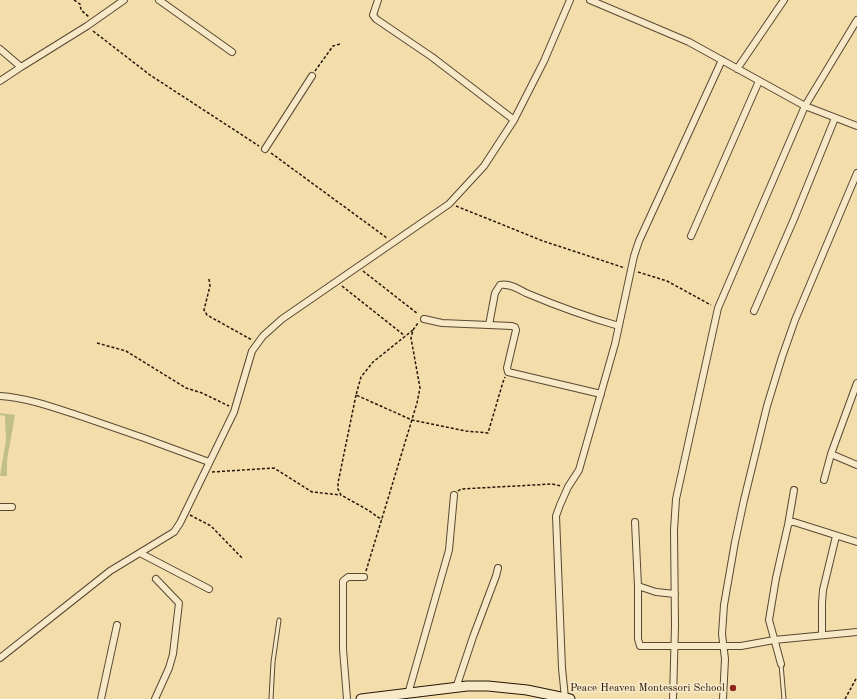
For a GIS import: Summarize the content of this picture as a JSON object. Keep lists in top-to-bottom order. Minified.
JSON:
{"places":["Peace Heaven Montessori School"]}
